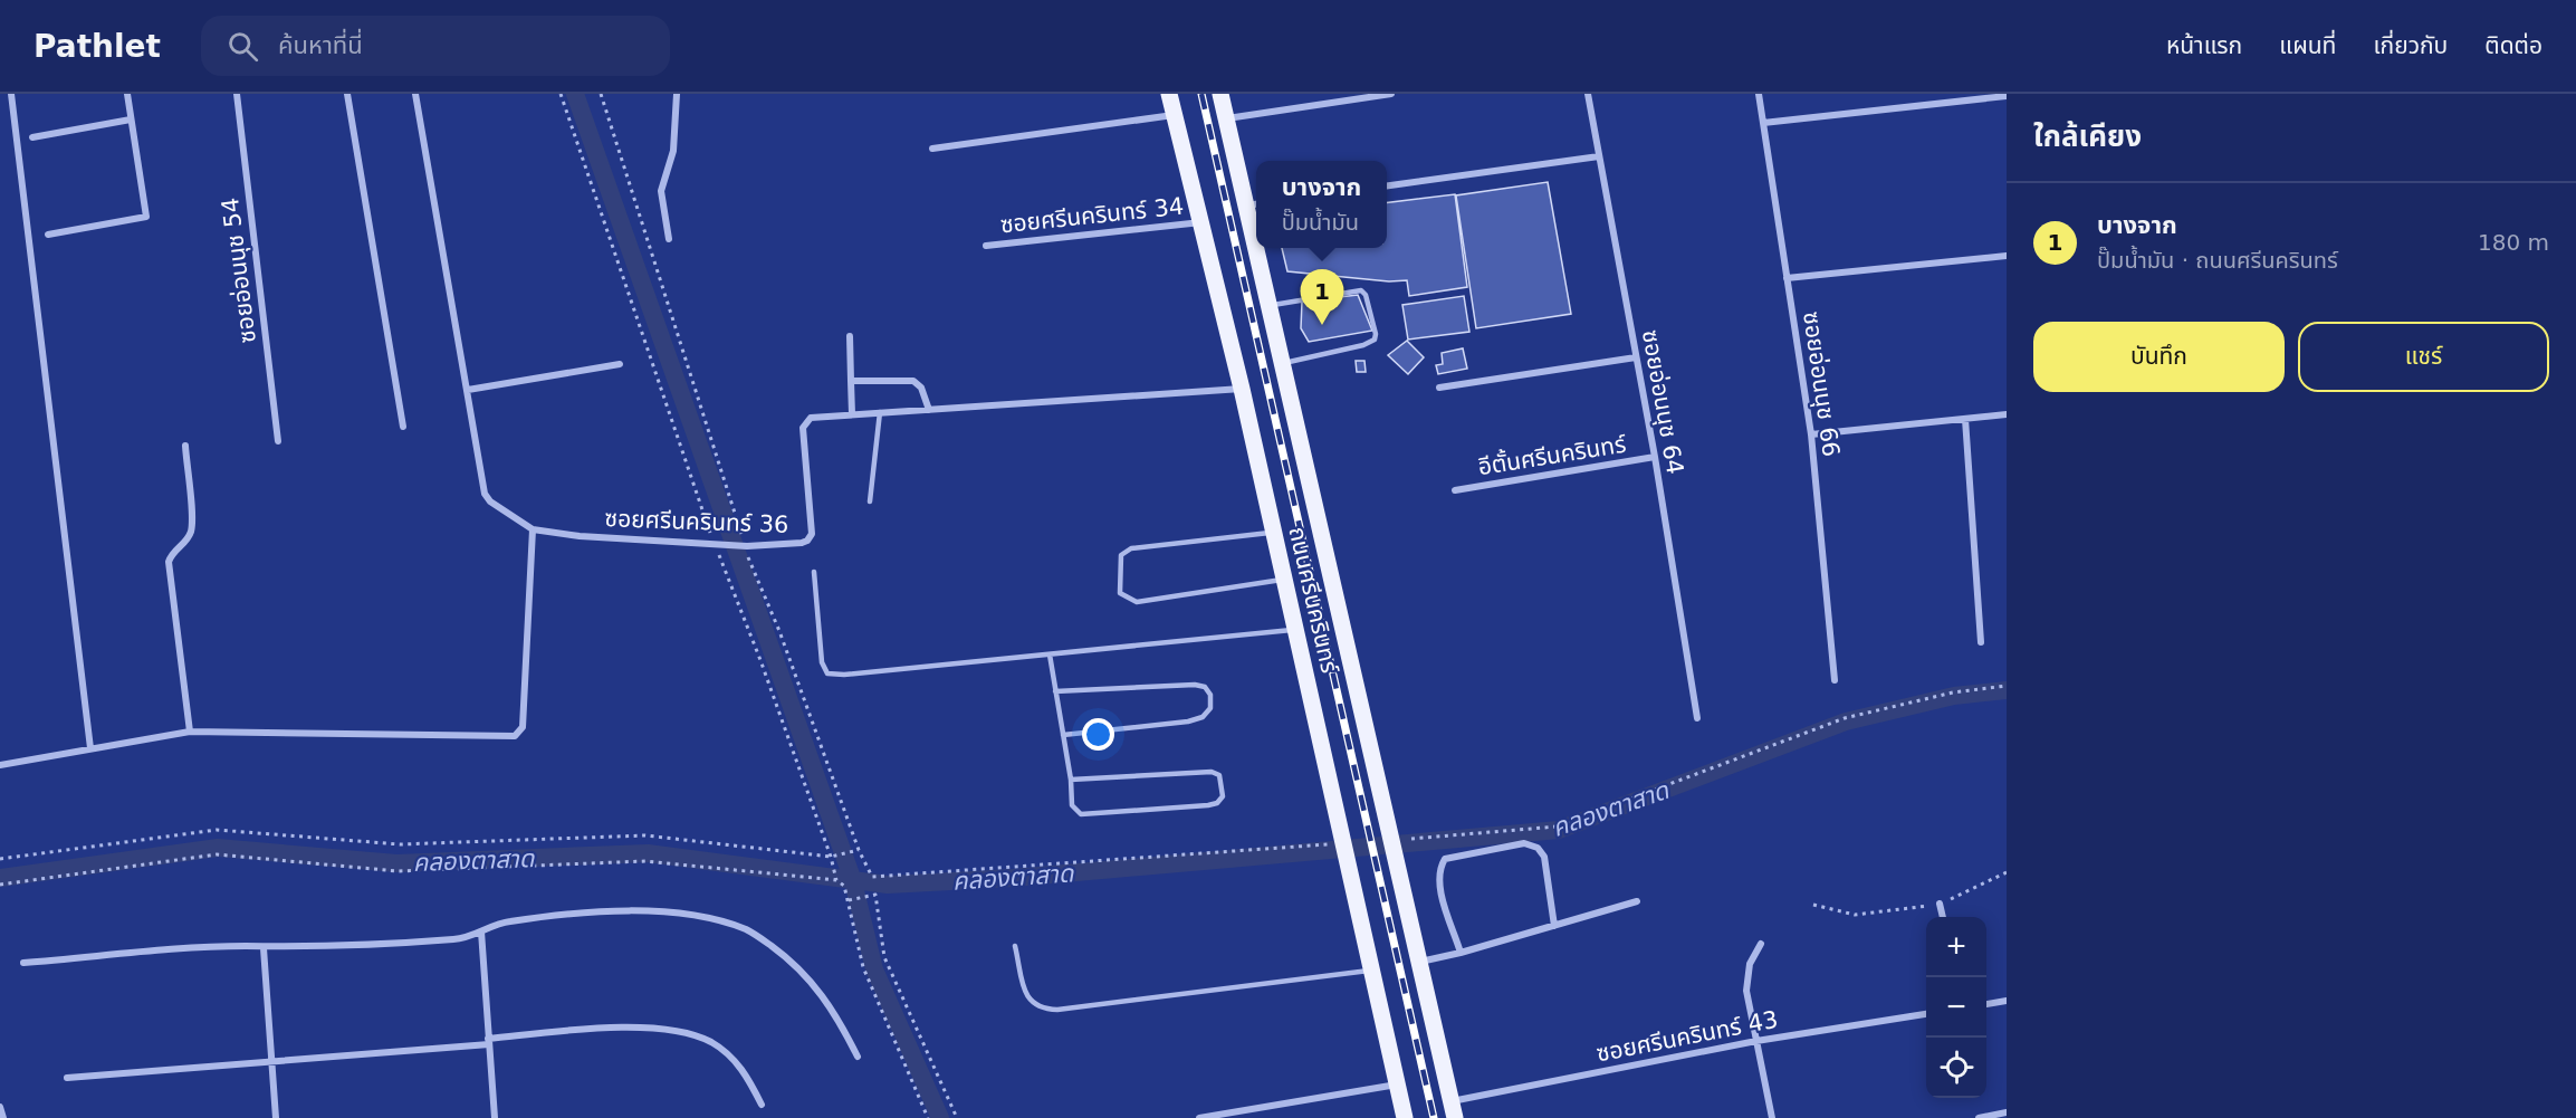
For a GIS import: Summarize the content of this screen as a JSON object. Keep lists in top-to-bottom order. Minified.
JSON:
{"streets":{"main road":["ถนนศรีนครินทร์"],"street":["ซอยศรีนครินทร์ 34","ซอยอ่อนนุช 54","ซอยอ่อนนุช 66","ซอยอ่อนนุช 64","อีตั้นศรีนครินทร์","ซอยศรีนครินทร์ 36","ซอยศรีนครินทร์ 43"]},"crossings":[["ซอยศรีนครินทร์ 34","ถนนศรีนครินทร์"],["ซอยอ่อนนุช 64","อีตั้นศรีนครินทร์"],["ซอยศรีนครินทร์ 36","ถนนศรีนครินทร์"],["ถนนศรีนครินทร์","ซอยศรีนครินทร์ 43"]],"water":["คลองตาสาด"],"page":{"header":"Pathlet","search":"ค้นหาที่นี่","nav":["หน้าแรก","แผนที่","เกี่ยวกับ","ติดต่อ"],"heading":"ใกล้เคียง","popup":["บางจาก","ปั๊มน้ำมัน"],"list":[{"mark":"1","name":"บางจาก","note":"ปั๊มน้ำมัน · ถนนศรีนครินทร์","value":"180 m"}],"pins":"1","buttons":["บันทึก","แชร์"],"map_buttons":["+","−"]}}
